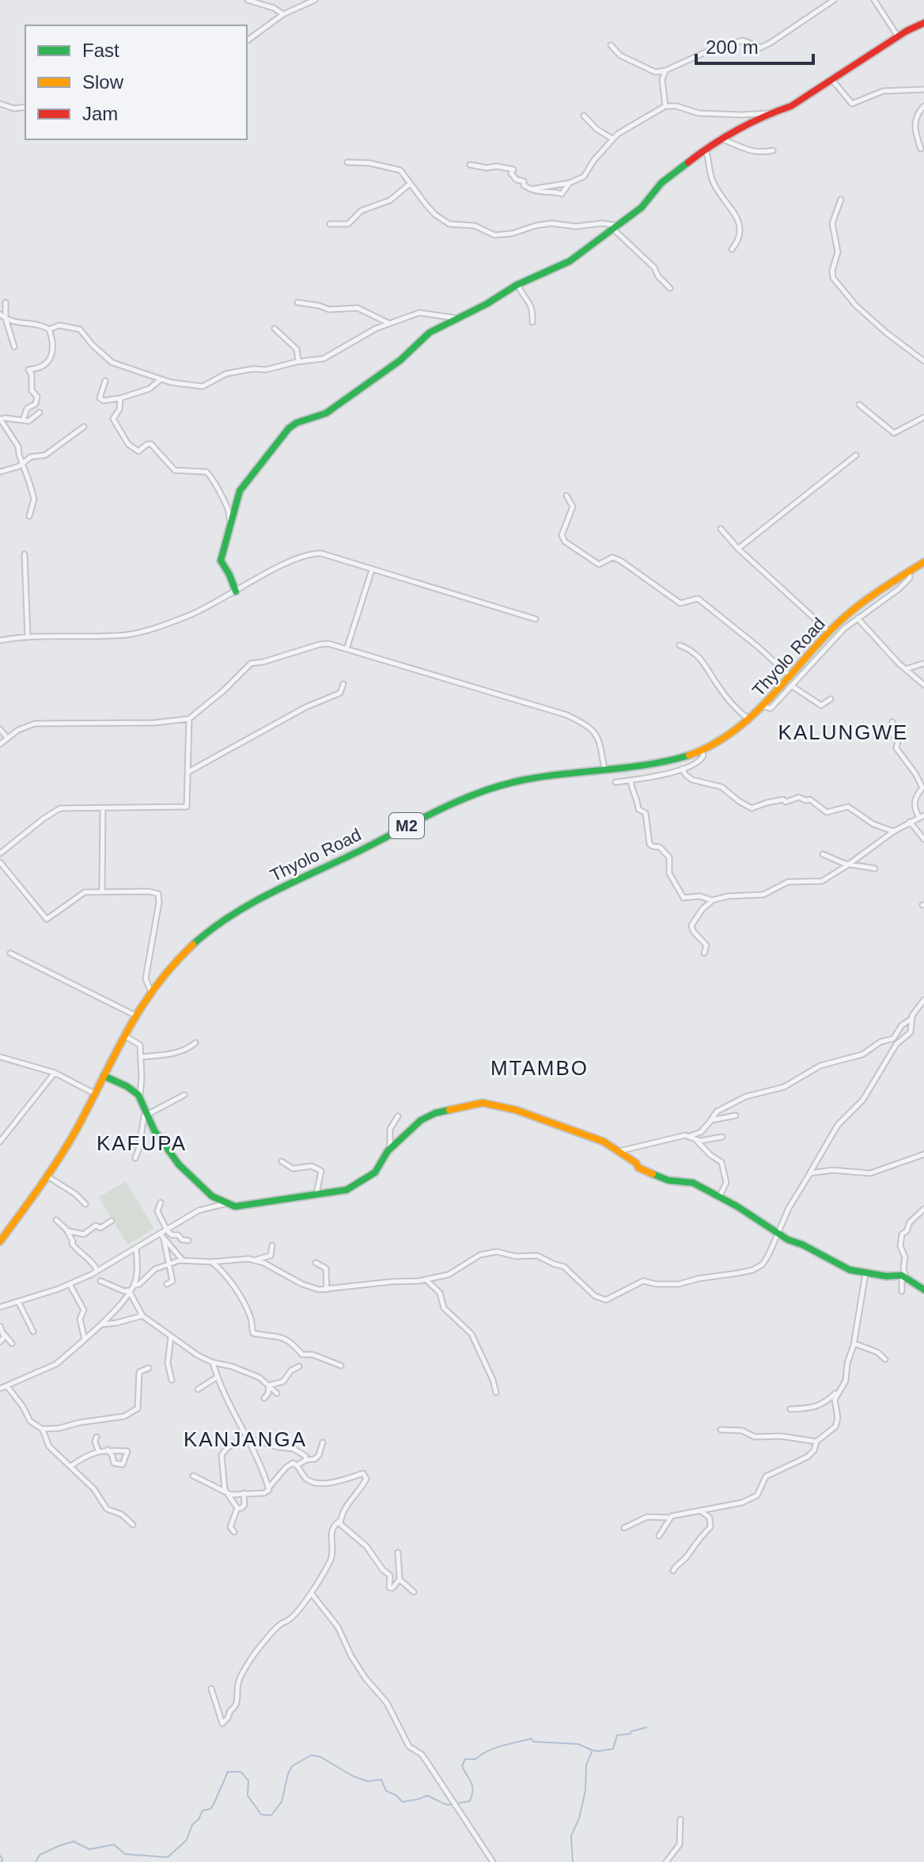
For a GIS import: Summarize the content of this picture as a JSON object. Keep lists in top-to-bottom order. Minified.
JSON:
{"streets":{"main road":["Thyolo Road","M2"]},"districts":["KALUNGWE","MTAMBO","KAFUPA","KANJANGA"],"legend":["Fast","Slow","Jam"],"scale_bar":"200 m"}
